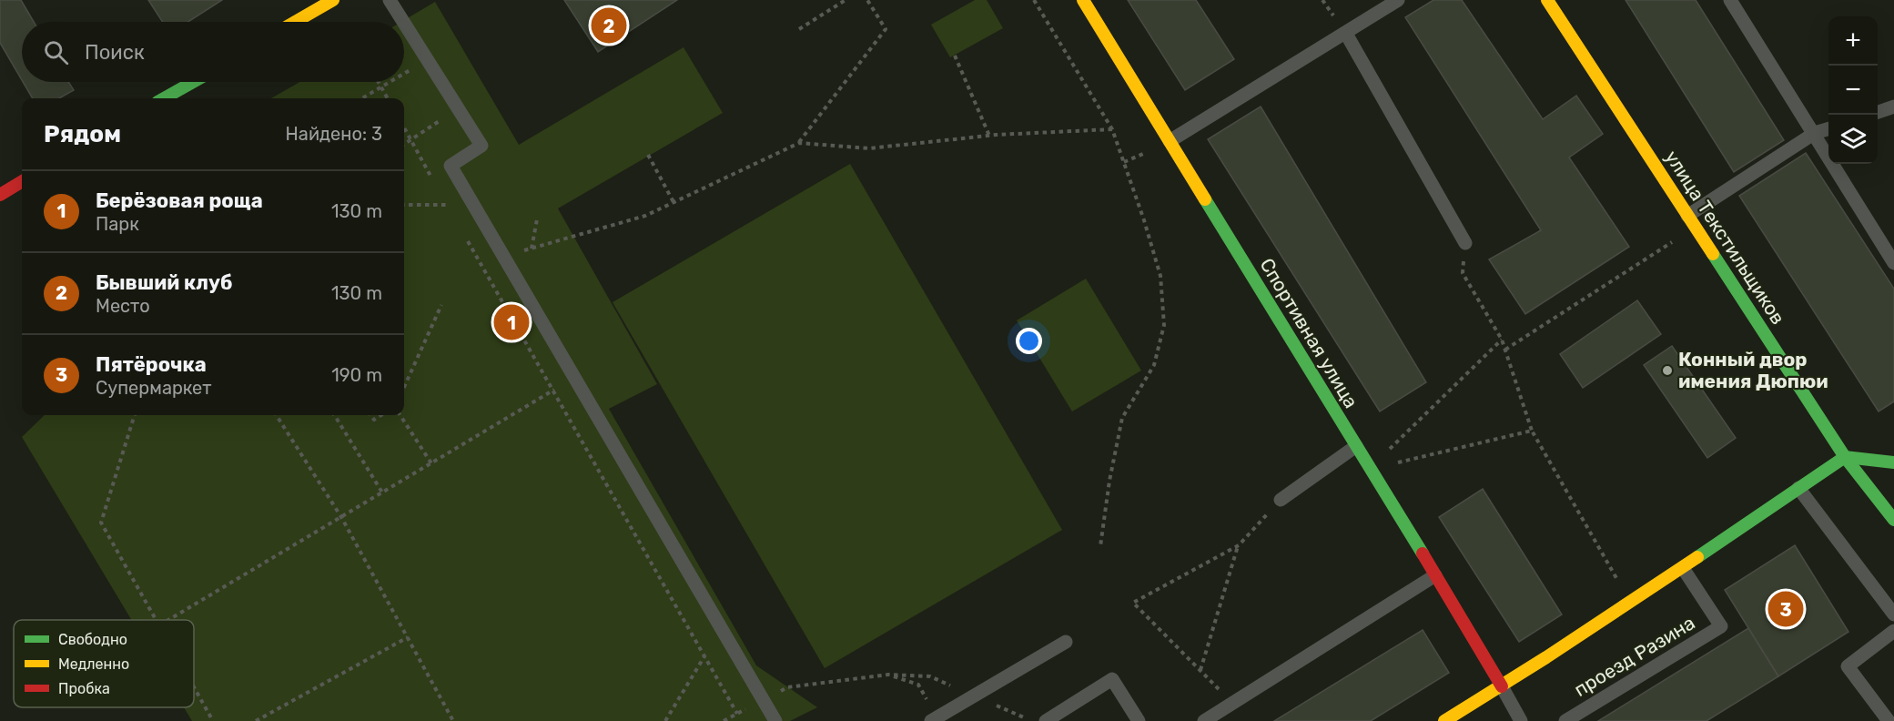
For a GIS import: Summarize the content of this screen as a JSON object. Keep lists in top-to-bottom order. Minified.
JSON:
{"streets":{"street":["улица Текстильщиков","Спортивная улица"],"lane":["проезд Разина"]},"places":["Конный двор имения Дюпюи"],"legend":["Свободно","Медленно","Пробка"],"page":{"pins":["2","1","3"],"map_buttons":["+","−"],"search":"Поиск","heading":["Рядом","Найдено: 3"],"list":[{"mark":"1","name":"Берёзовая роща","note":"Парк","value":"130 m"},{"mark":"2","name":"Бывший клуб","note":"Место","value":"130 m"},{"mark":"3","name":"Пятёрочка","note":"Супермаркет","value":"190 m"}]}}
